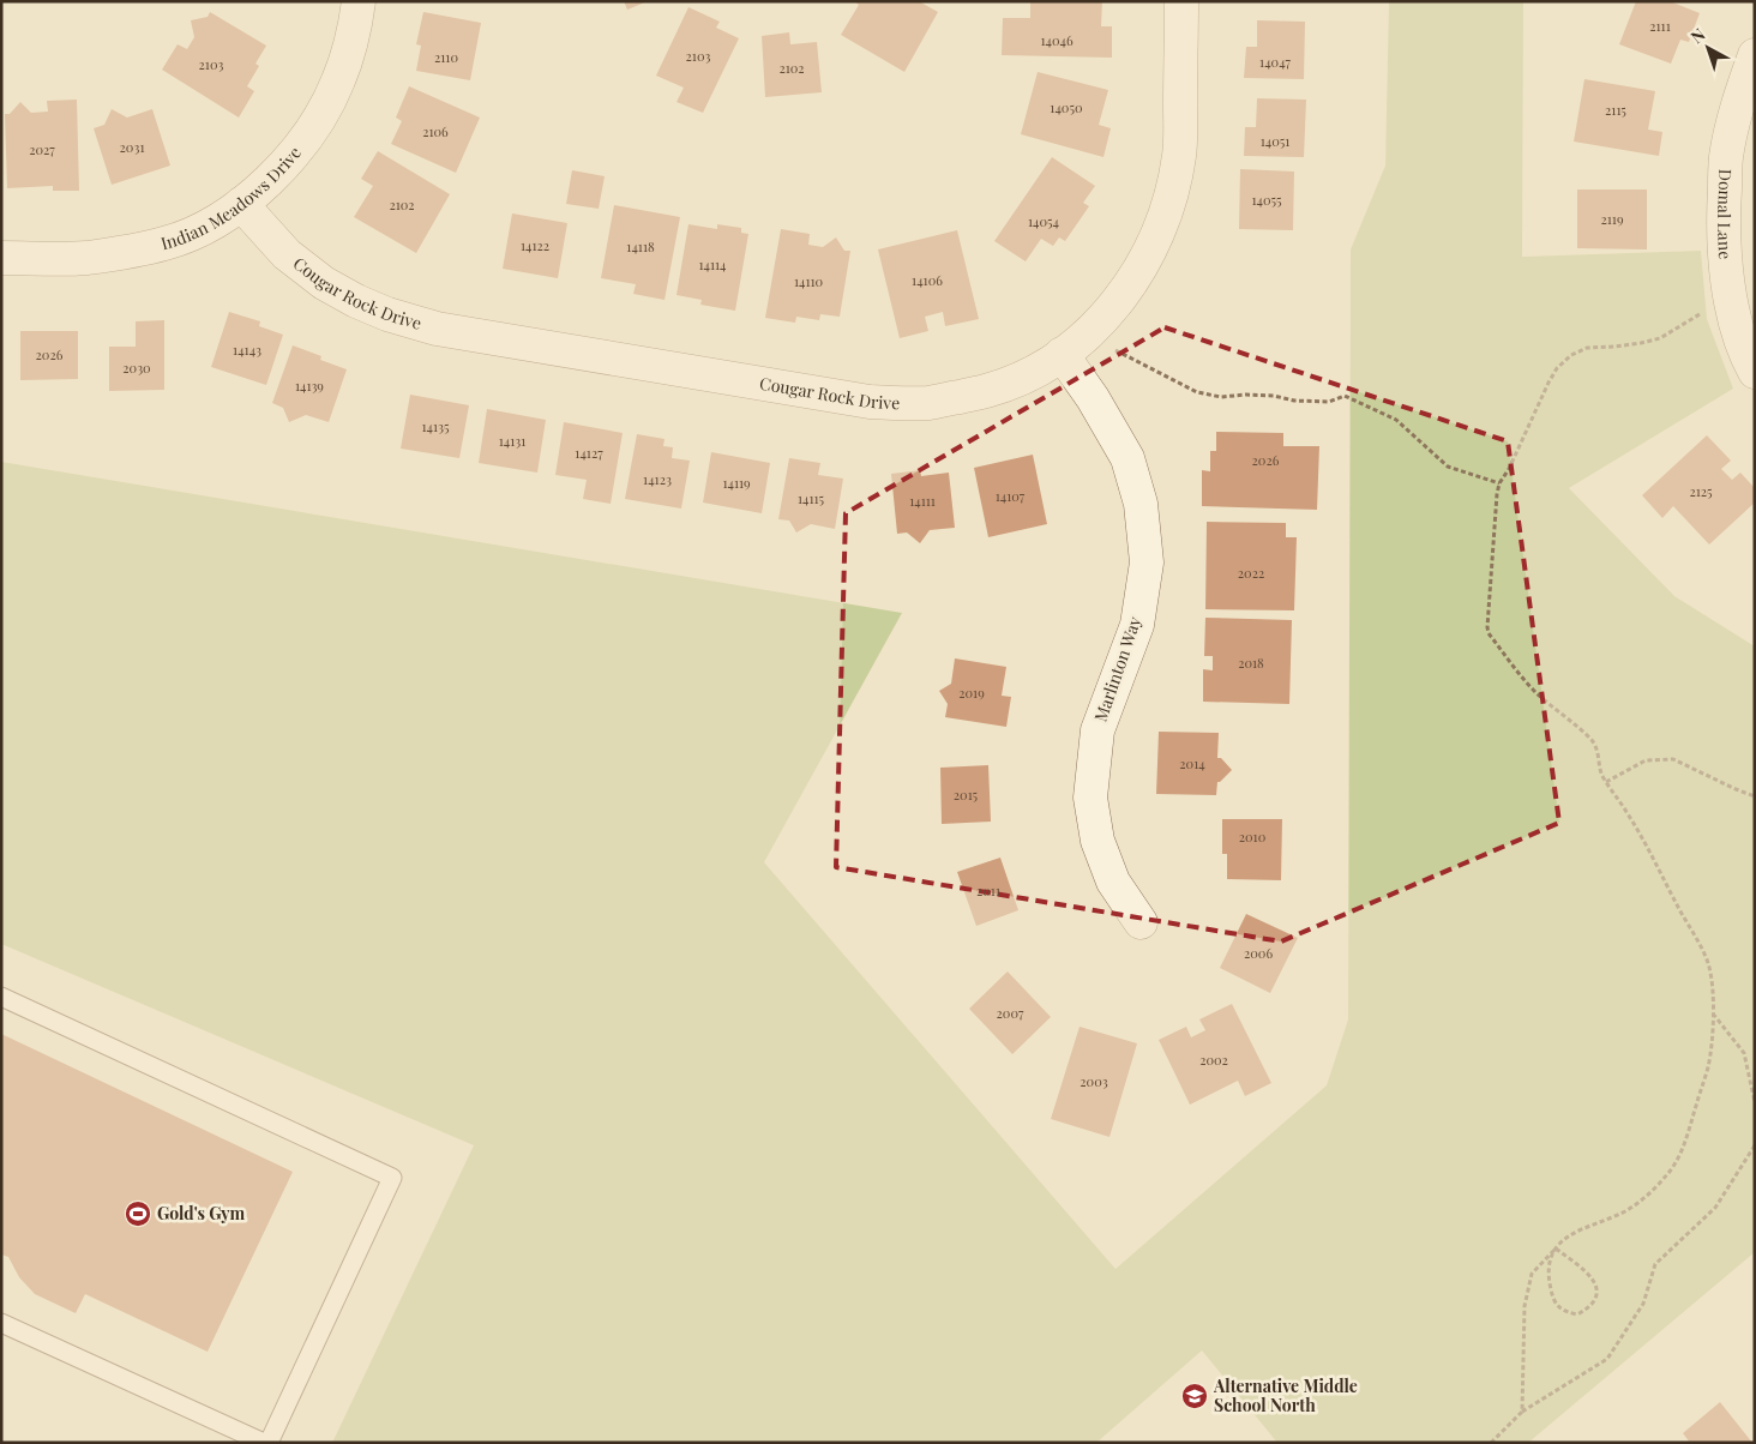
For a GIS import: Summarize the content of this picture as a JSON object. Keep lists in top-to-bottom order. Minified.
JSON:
{"streets":{"street":["Indian Meadows Drive","Domal Lane","Cougar Rock Drive","Marlinton Way"]},"crossings":[["Indian Meadows Drive","Cougar Rock Drive"],["Cougar Rock Drive","Marlinton Way"]],"places":{"sports":["Gold's Gym"],"school or university":["Alternative Middle School North"]},"house_numbers":["2111","14046","2103","2110","14047","2103","2102","14050","2115","2106","14051","2031","2027","14055","2102","2119","14054","14122","14118","14114","14106","14110","14143","2026","2030","14139","14135","14131","14127","2026","14123","14119","2125","14107","14115","14111","2022","2018","2019","2014","2015","2010","2011","2006","2007","2002","2003"],"north":"top left"}
